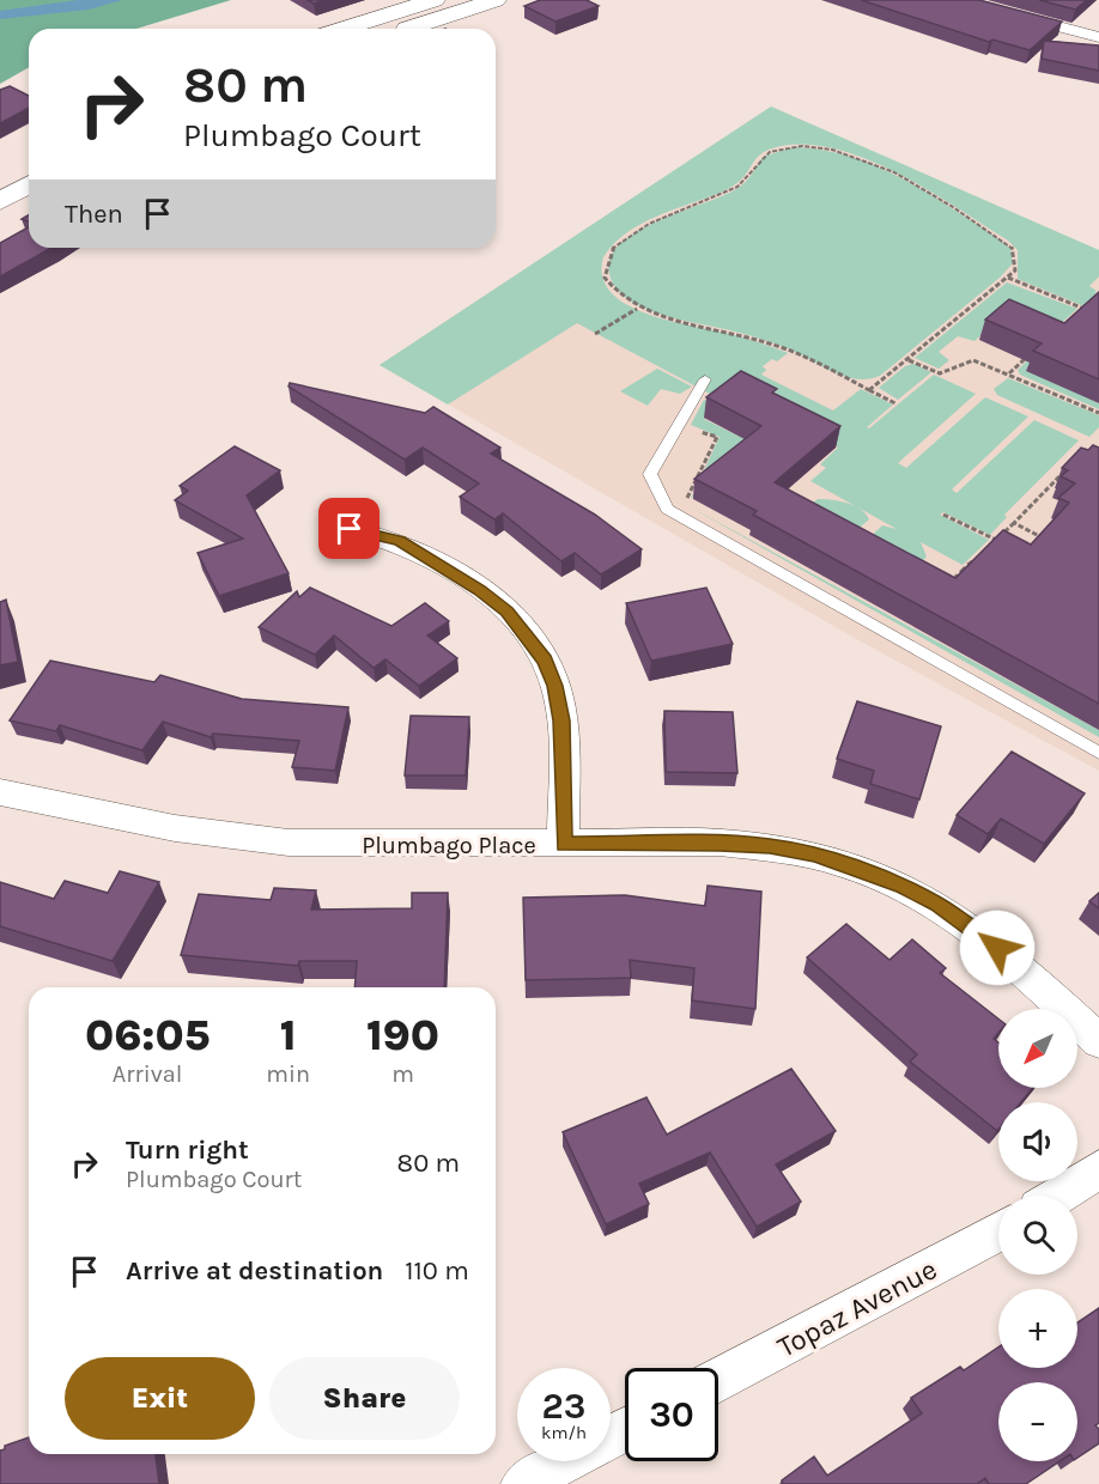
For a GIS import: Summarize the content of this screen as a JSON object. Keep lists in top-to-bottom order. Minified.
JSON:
{"streets":{"street":["Plumbago Place","Topaz Avenue"]},"north":"bottom left","page":{"turn":["80 m","Plumbago Court"],"then":"Then","eta":["06:05","Arrival","1","min","190","m"],"map_buttons":["+","−"],"list":[{"name":"Turn right","note":"Plumbago Court","value":"80 m"},{"name":"Arrive at destination","value":"110 m"}],"buttons":["Exit","Share"],"speed":"23 km/h","limit":"30"}}
